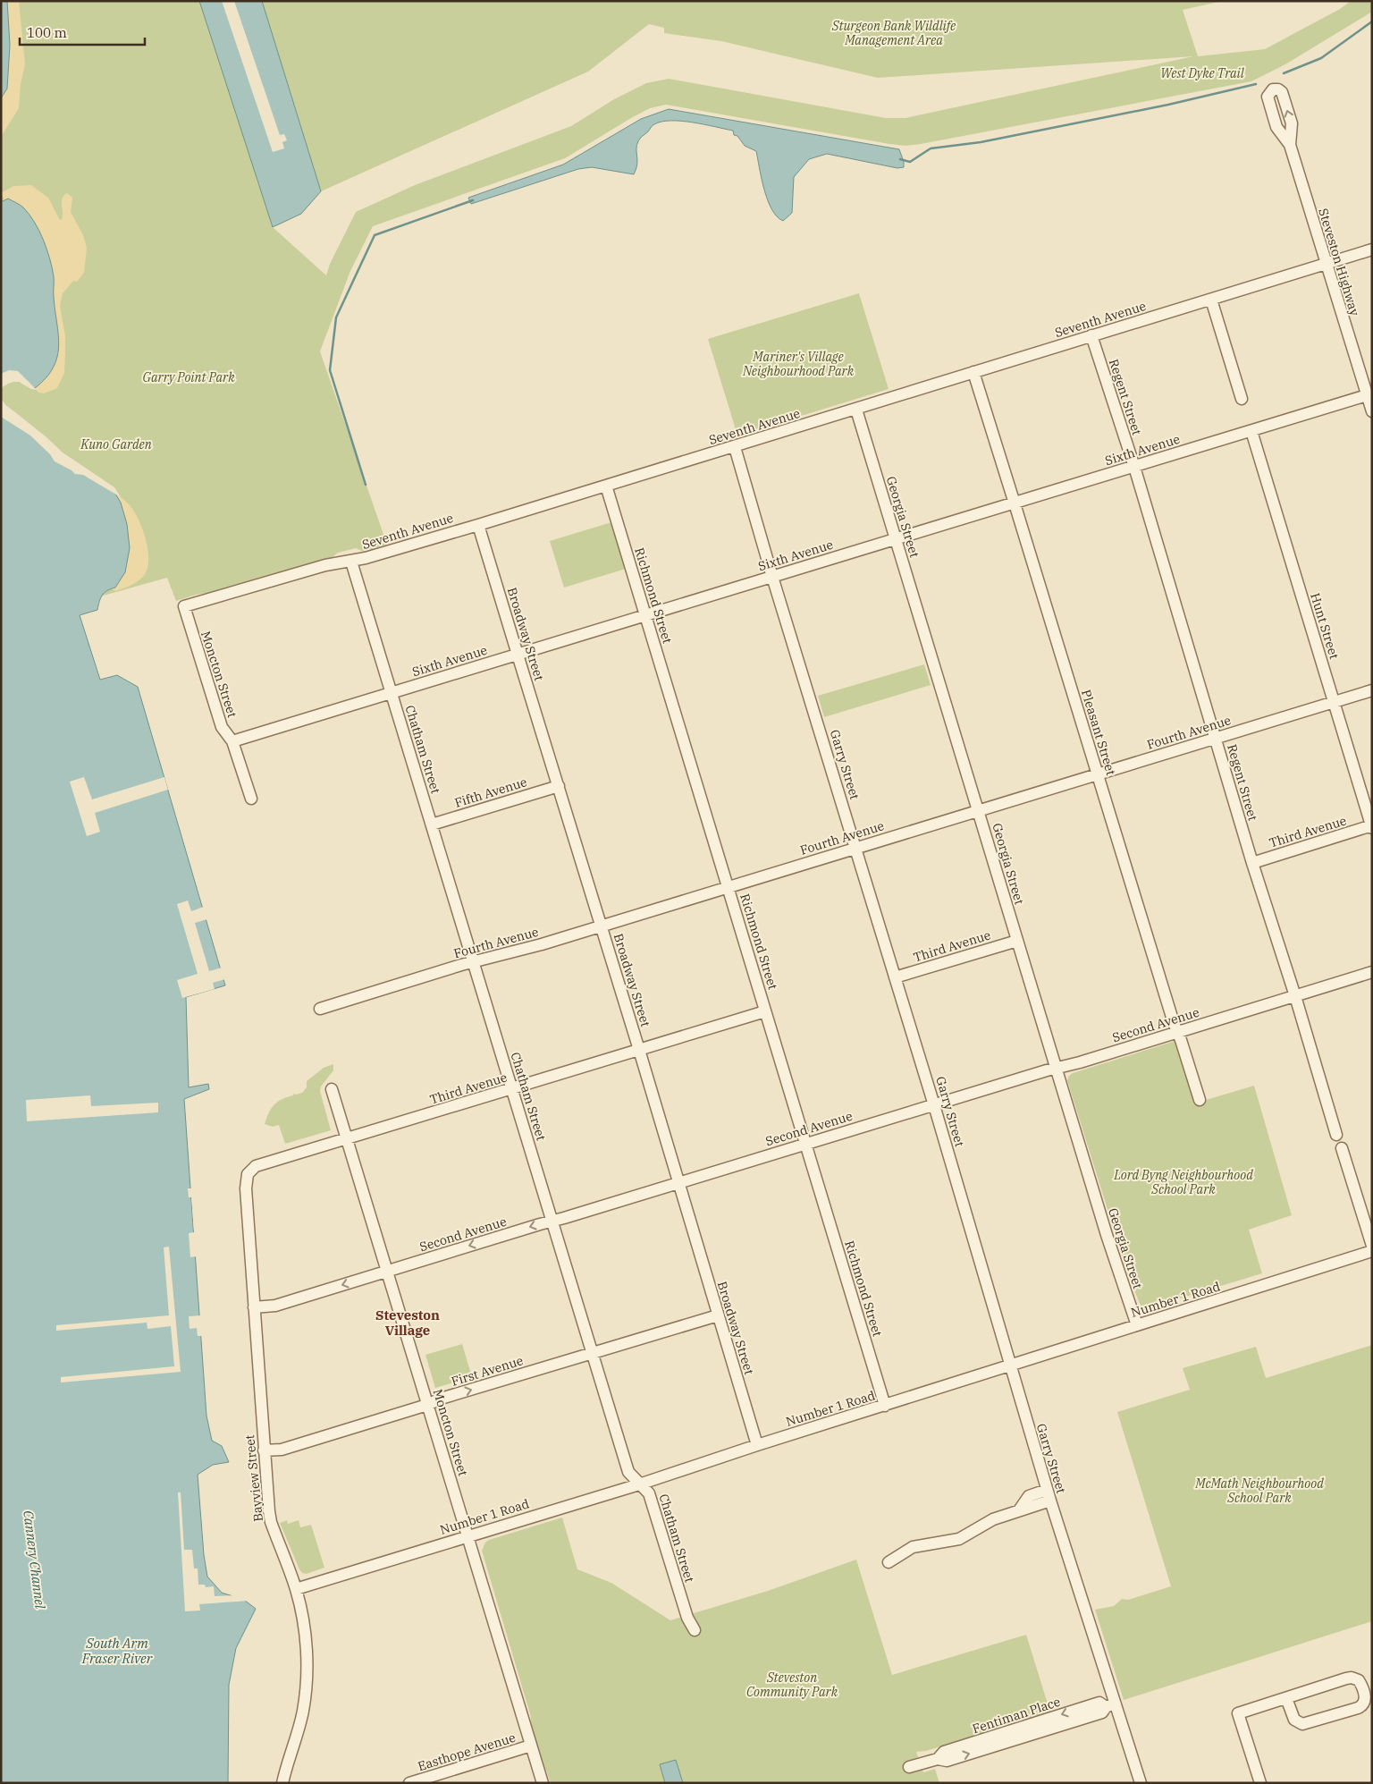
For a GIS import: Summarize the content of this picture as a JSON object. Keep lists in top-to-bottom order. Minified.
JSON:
{"streets":{"street":["Steveston Highway","Seventh Avenue","Regent Street","Sixth Avenue","Georgia Street","Richmond Street","Hunt Street","Broadway Street","Moncton Street","Pleasant Street","Fourth Avenue","Chatham Street","Garry Street","Fifth Avenue","Third Avenue","Second Avenue","Number 1 Road","First Avenue","Bayview Street","Fentiman Place","Easthope Avenue"]},"crossings":[["Steveston Highway","Seventh Avenue"],["Steveston Highway","Sixth Avenue"],["Seventh Avenue","Regent Street"],["Seventh Avenue","Georgia Street"],["Seventh Avenue","Richmond Street"],["Seventh Avenue","Broadway Street"],["Seventh Avenue","Moncton Street"],["Seventh Avenue","Pleasant Street"],["Seventh Avenue","Chatham Street"],["Seventh Avenue","Garry Street"],["Regent Street","Sixth Avenue"],["Regent Street","Fourth Avenue"],["Regent Street","Third Avenue"],["Regent Street","Second Avenue"],["Sixth Avenue","Georgia Street"],["Sixth Avenue","Richmond Street"],["Sixth Avenue","Hunt Street"],["Sixth Avenue","Broadway Street"],["Sixth Avenue","Moncton Street"],["Sixth Avenue","Pleasant Street"],["Sixth Avenue","Chatham Street"],["Sixth Avenue","Garry Street"],["Georgia Street","Fourth Avenue"],["Georgia Street","Third Avenue"],["Georgia Street","Second Avenue"],["Georgia Street","Number 1 Road"],["Richmond Street","Fourth Avenue"],["Richmond Street","Third Avenue"],["Richmond Street","Second Avenue"],["Richmond Street","Number 1 Road"],["Hunt Street","Fourth Avenue"],["Hunt Street","Third Avenue"],["Broadway Street","Fourth Avenue"],["Broadway Street","Fifth Avenue"],["Broadway Street","Third Avenue"],["Broadway Street","Second Avenue"],["Broadway Street","Number 1 Road"],["Broadway Street","First Avenue"],["Moncton Street","Third Avenue"],["Moncton Street","Second Avenue"],["Moncton Street","Number 1 Road"],["Moncton Street","First Avenue"],["Moncton Street","Easthope Avenue"],["Pleasant Street","Fourth Avenue"],["Pleasant Street","Second Avenue"],["Fourth Avenue","Chatham Street"],["Fourth Avenue","Garry Street"],["Chatham Street","Fifth Avenue"],["Chatham Street","Third Avenue"],["Chatham Street","Second Avenue"],["Chatham Street","Number 1 Road"],["Chatham Street","First Avenue"],["Garry Street","Third Avenue"],["Garry Street","Second Avenue"],["Garry Street","Number 1 Road"],["Garry Street","Fentiman Place"],["Third Avenue","Bayview Street"],["Second Avenue","Bayview Street"],["Number 1 Road","Bayview Street"],["First Avenue","Bayview Street"]],"one_way":["First Avenue"],"districts":["Steveston Village"],"water":["Cannery Channel","South Arm Fraser River"],"parks":["Sturgeon Bank Wildlife Management Area","West Dyke Trail","Mariner's Village Neighbourhood Park","Garry Point Park","Kuno Garden","Lord Byng Neighbourhood School Park","McMath Neighbourhood School Park","Steveston Community Park"],"scale_bar":"100 m"}
